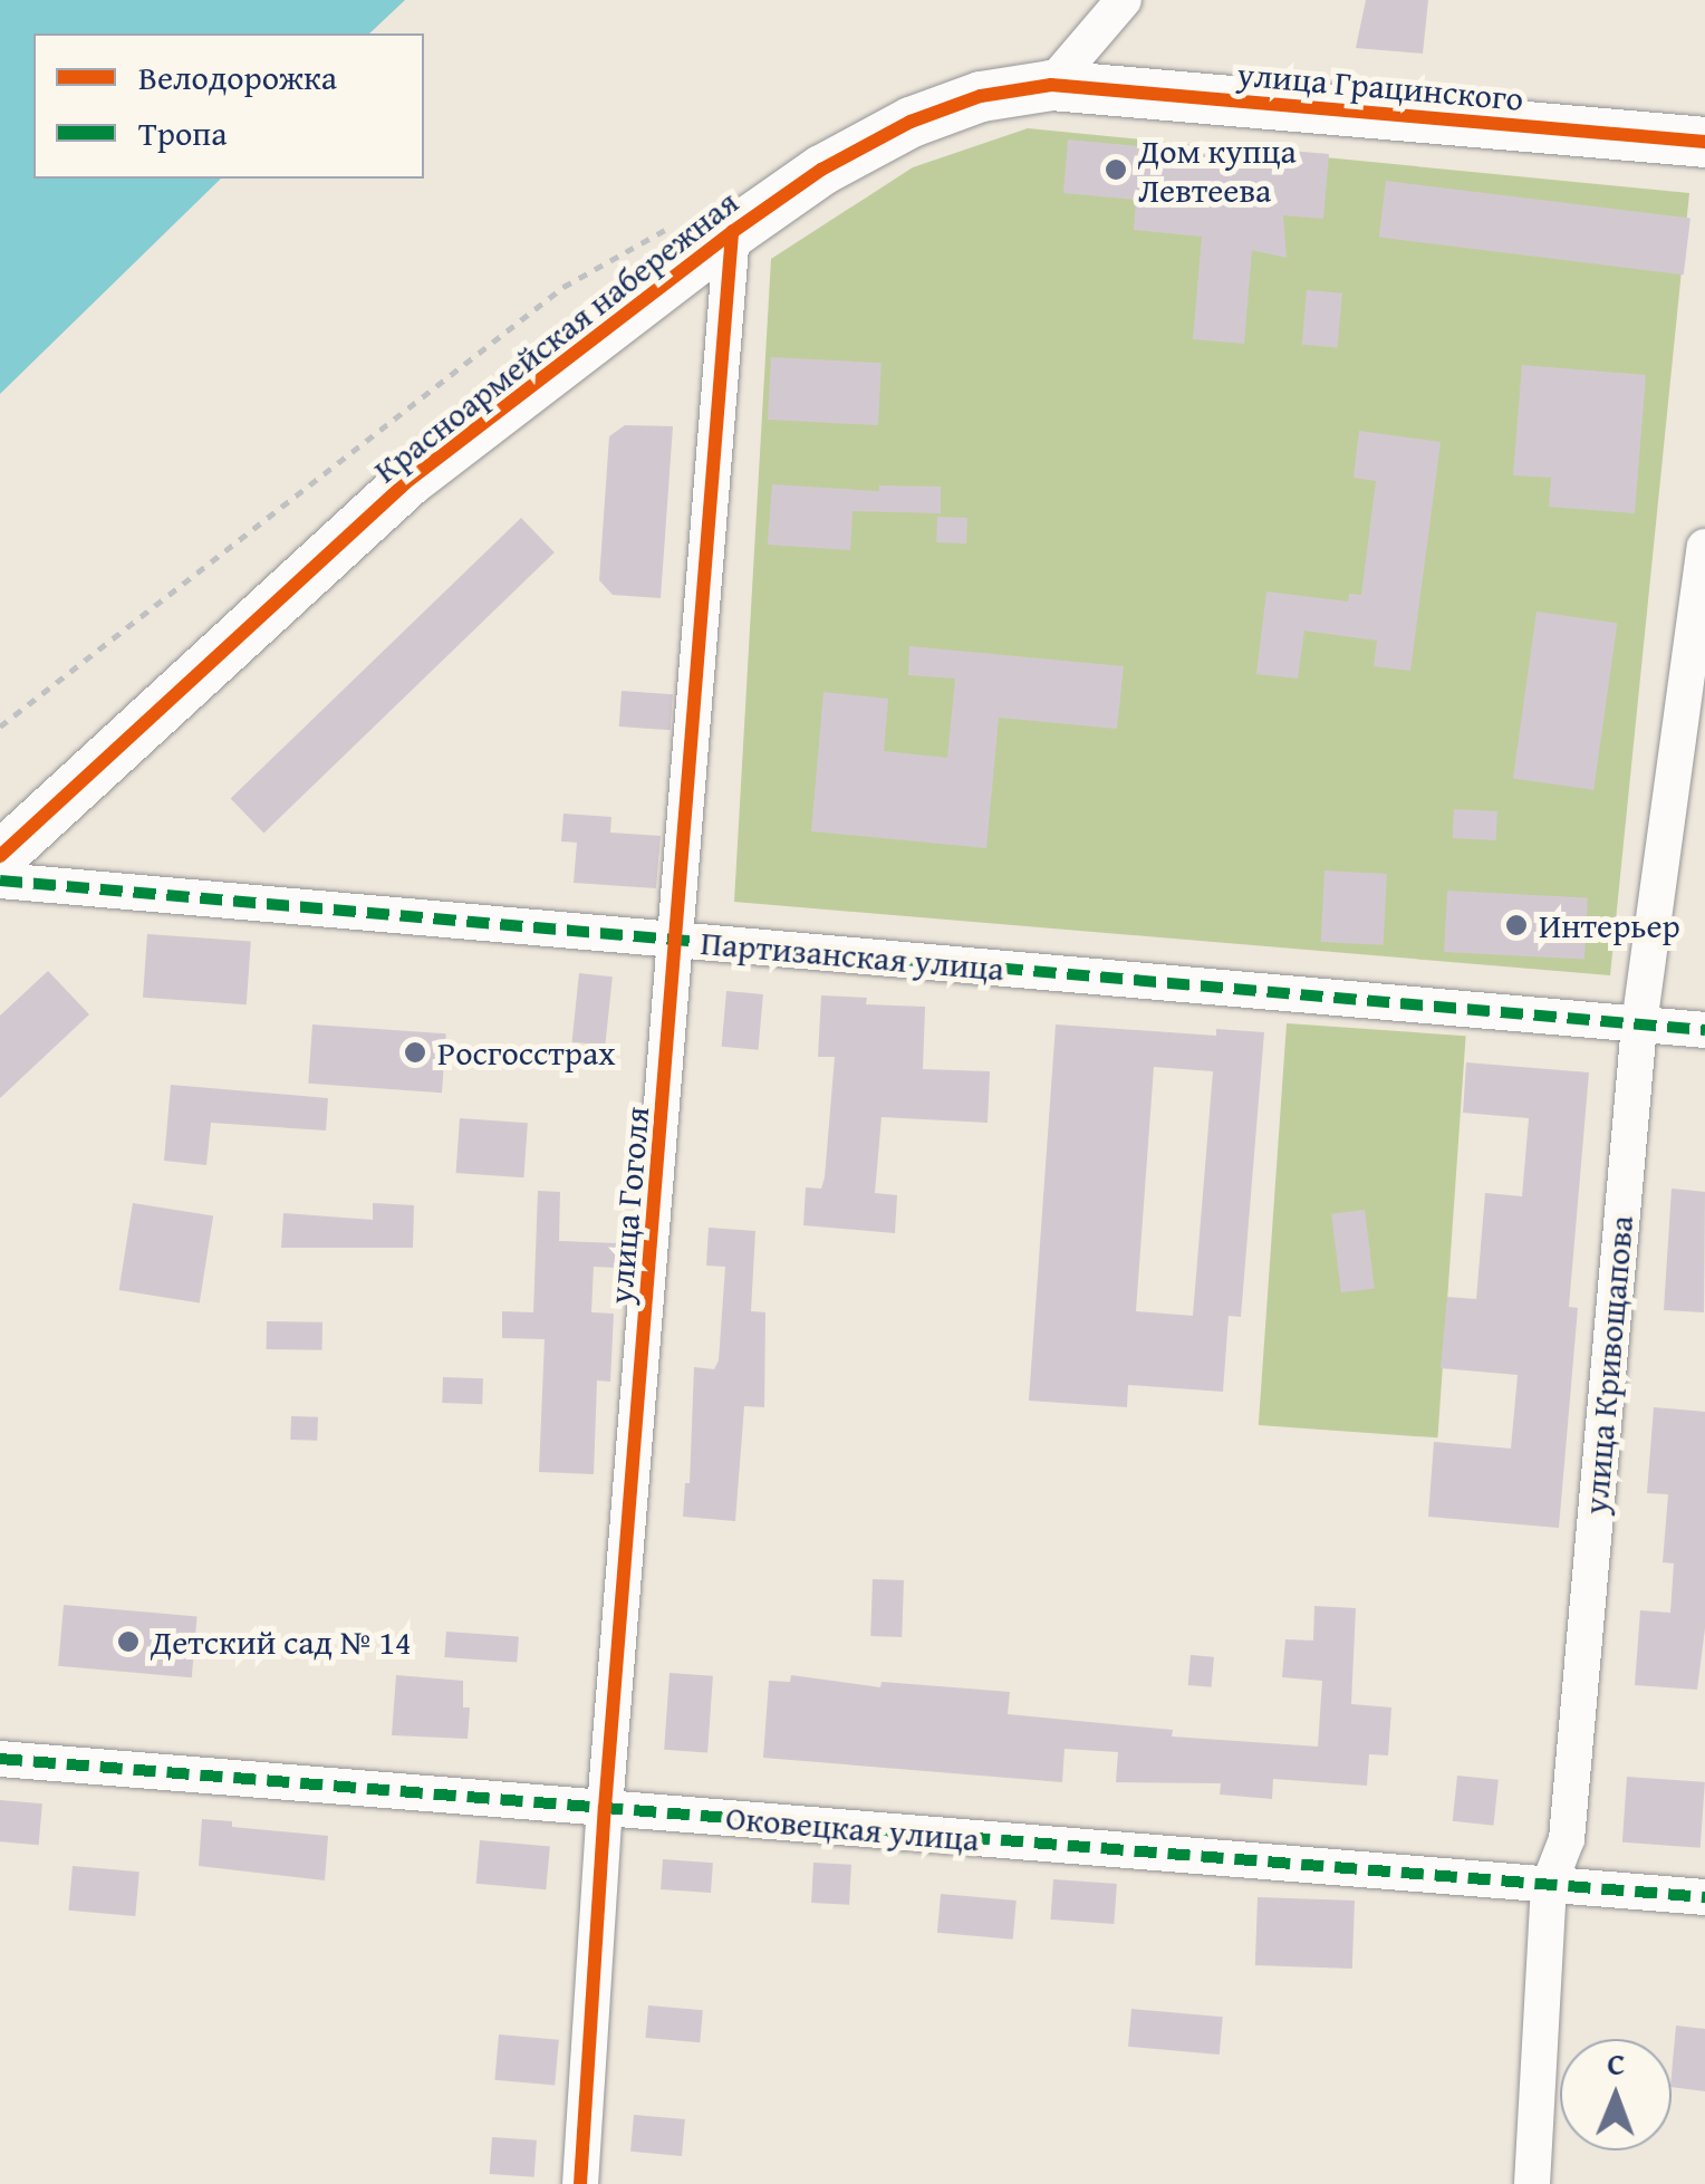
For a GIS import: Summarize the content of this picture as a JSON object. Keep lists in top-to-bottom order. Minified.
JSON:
{"streets":{"street":["улица Грацинского","Красноармейская набережная","Партизанская улица","улица Гоголя","улица Кривощапова","Оковецкая улица"]},"crossings":[["улица Грацинского","Красноармейская набережная"],["Красноармейская набережная","улица Гоголя"],["Партизанская улица","улица Гоголя"],["Партизанская улица","улица Кривощапова"],["улица Гоголя","Оковецкая улица"],["улица Кривощапова","Оковецкая улица"]],"places":["Дом купца Левтеева","Интерьер","Росгосстрах","Детский сад № 14"],"legend":["Велодорожка","Тропа"],"north":"top"}
